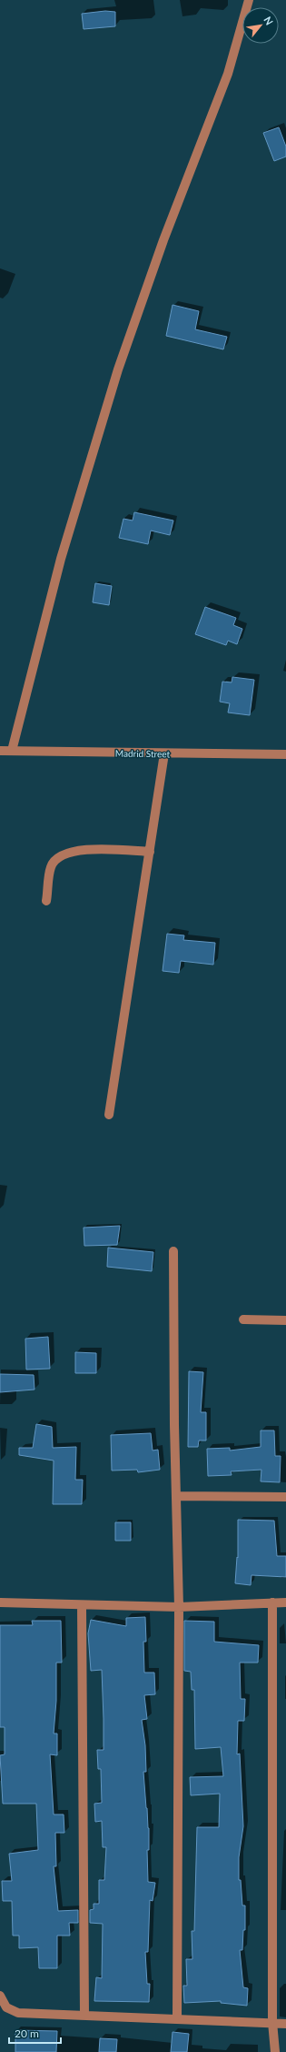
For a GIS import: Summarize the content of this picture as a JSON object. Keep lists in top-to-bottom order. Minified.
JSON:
{"streets":{"street":["Madrid Street"]},"scale_bar":"20 m","north":"top right"}
